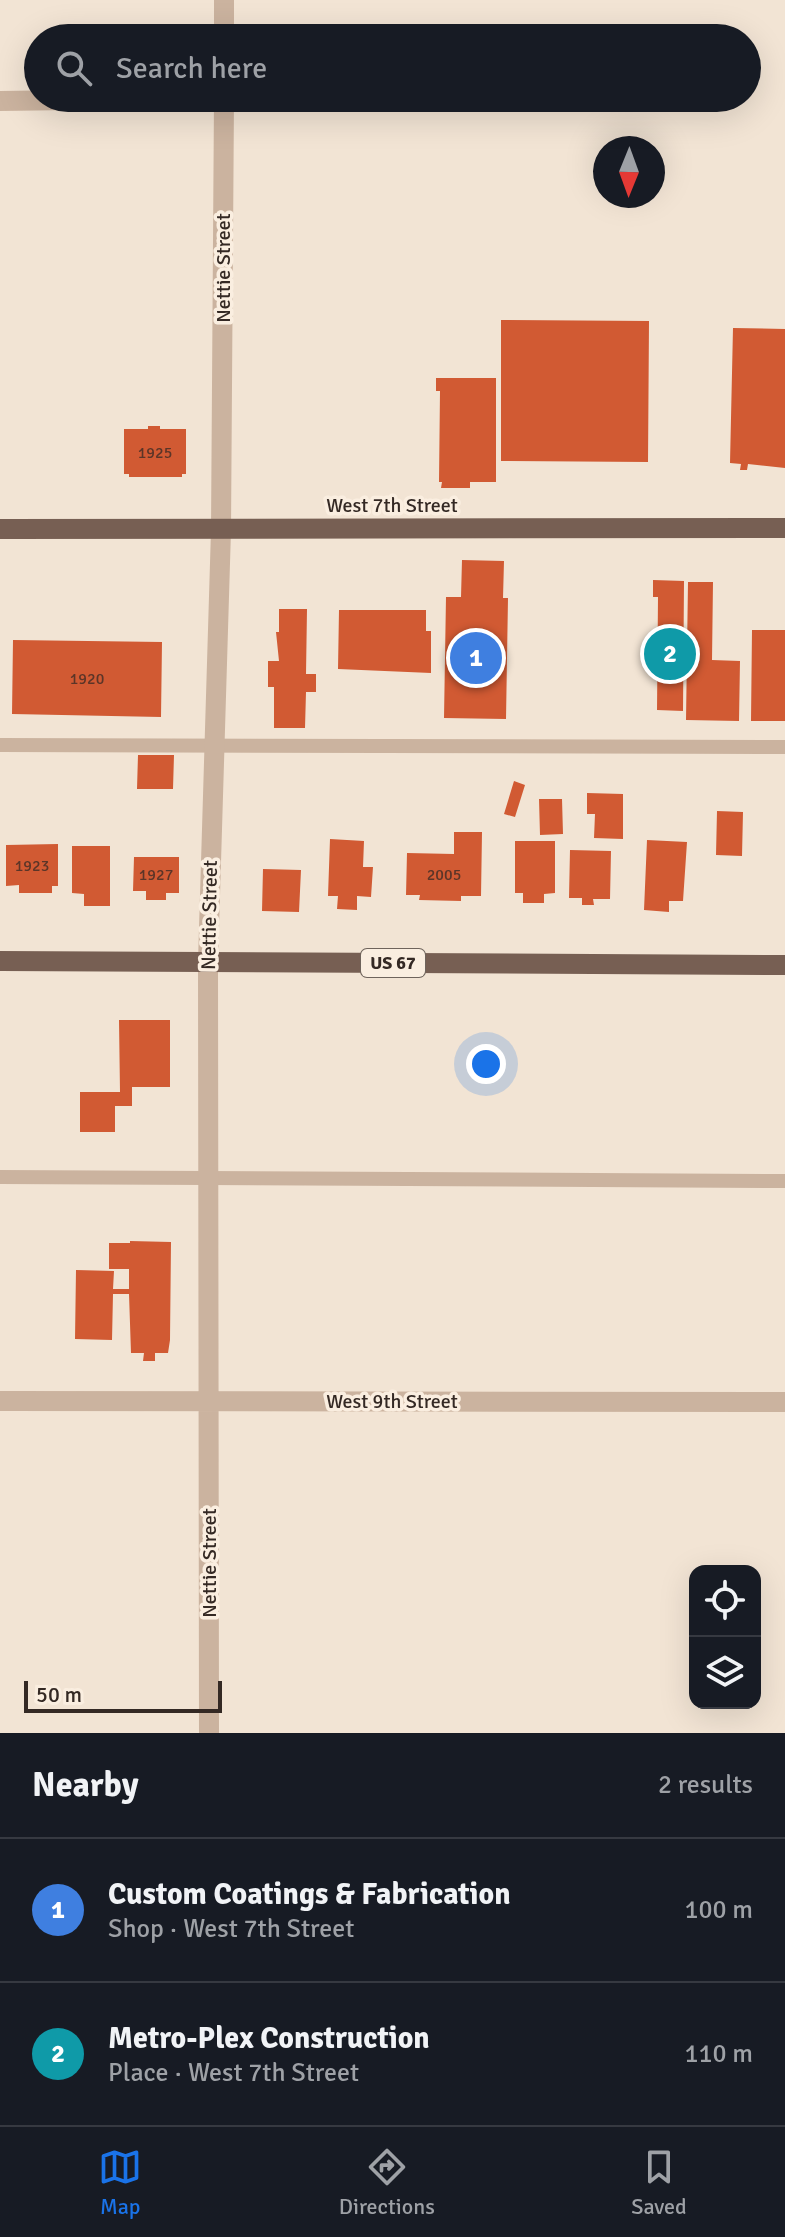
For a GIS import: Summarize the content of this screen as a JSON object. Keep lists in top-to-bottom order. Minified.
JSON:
{"streets":{"main road":["West 7th Street","US 67"],"street":["Nettie Street","West 9th Street"]},"crossings":[["Nettie Street","West 7th Street"],["Nettie Street","US 67"],["Nettie Street","West 9th Street"]],"house_numbers":["1925","1920","1923","1927","2005"],"scale_bar":"50 m","north":"bottom","page":{"search":"Search here","pins":["2","1"],"scale":"50 m","heading":["Nearby","2 results"],"list":[{"mark":"1","name":"Custom Coatings & Fabrication","note":"Shop · West 7th Street","value":"100 m"},{"mark":"2","name":"Metro-Plex Construction","note":"Place · West 7th Street","value":"110 m"}],"nav":["Map","Directions","Saved"]}}
